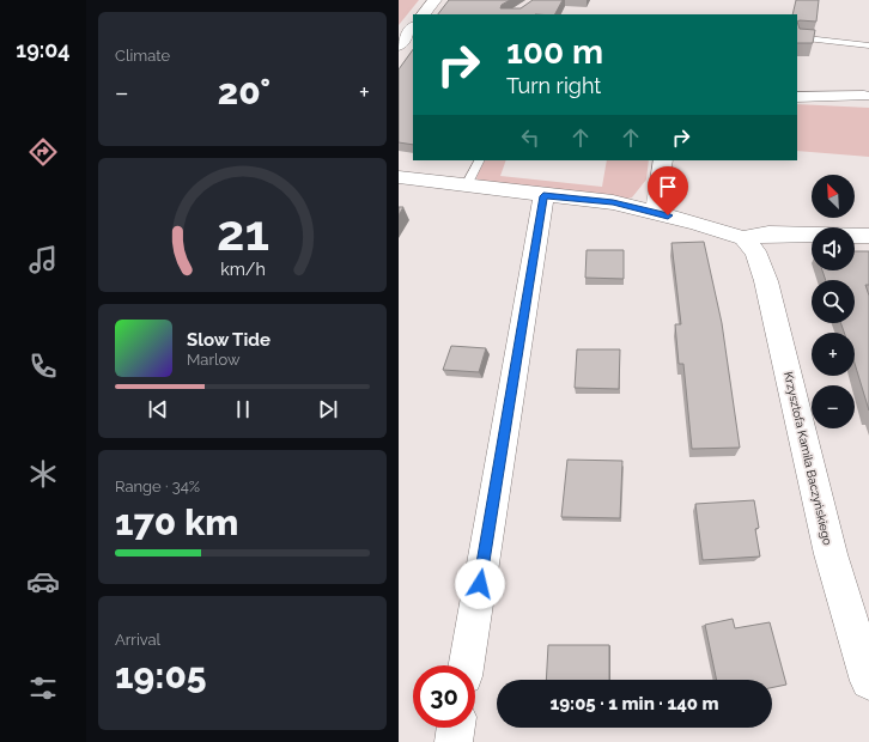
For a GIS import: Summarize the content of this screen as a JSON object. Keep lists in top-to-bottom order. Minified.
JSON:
{"streets":{"street":["Krzysztofa Kamila Baczyńskiego"]},"north":"top left","page":{"tabs":"19:04","tile":["Climate",["Range · 34%","170 km"],["Arrival","19:05"]],"turn":["100 m","Turn right"],"heat":["−","20°","+"],"map_buttons":["+","−"],"song":["Slow Tide","Marlow"],"limit":"30","trip":"19:05 · 1 min · 140 m","gauge":["21","km/h"]}}
